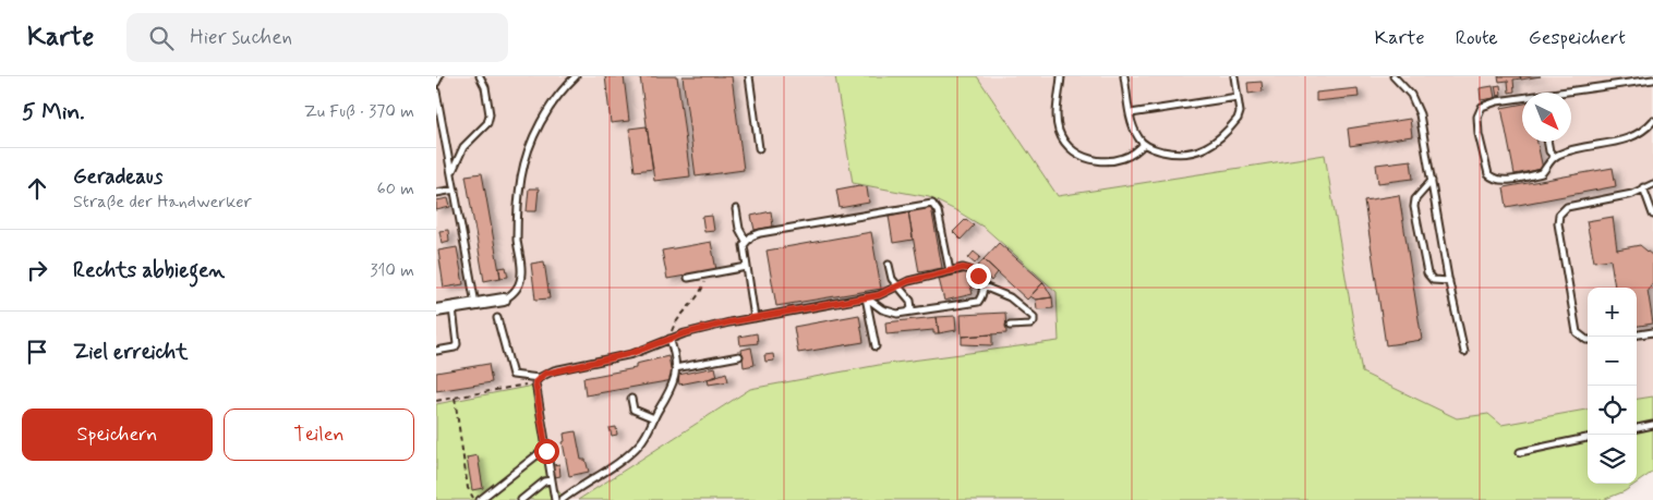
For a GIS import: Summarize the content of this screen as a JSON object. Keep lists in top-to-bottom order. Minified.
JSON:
{"north":"bottom right","page":{"header":"Karte","search":"Hier suchen","nav":["Karte","Route","Gespeichert"],"heading":["5 Min.","Zu Fuß · 370 m"],"list":[["Geradeaus","Straße der Handwerker","60 m"],["Rechts abbiegen","310 m"],"Ziel erreicht"],"map_buttons":["+","−"],"buttons":["Speichern","Teilen"]}}
